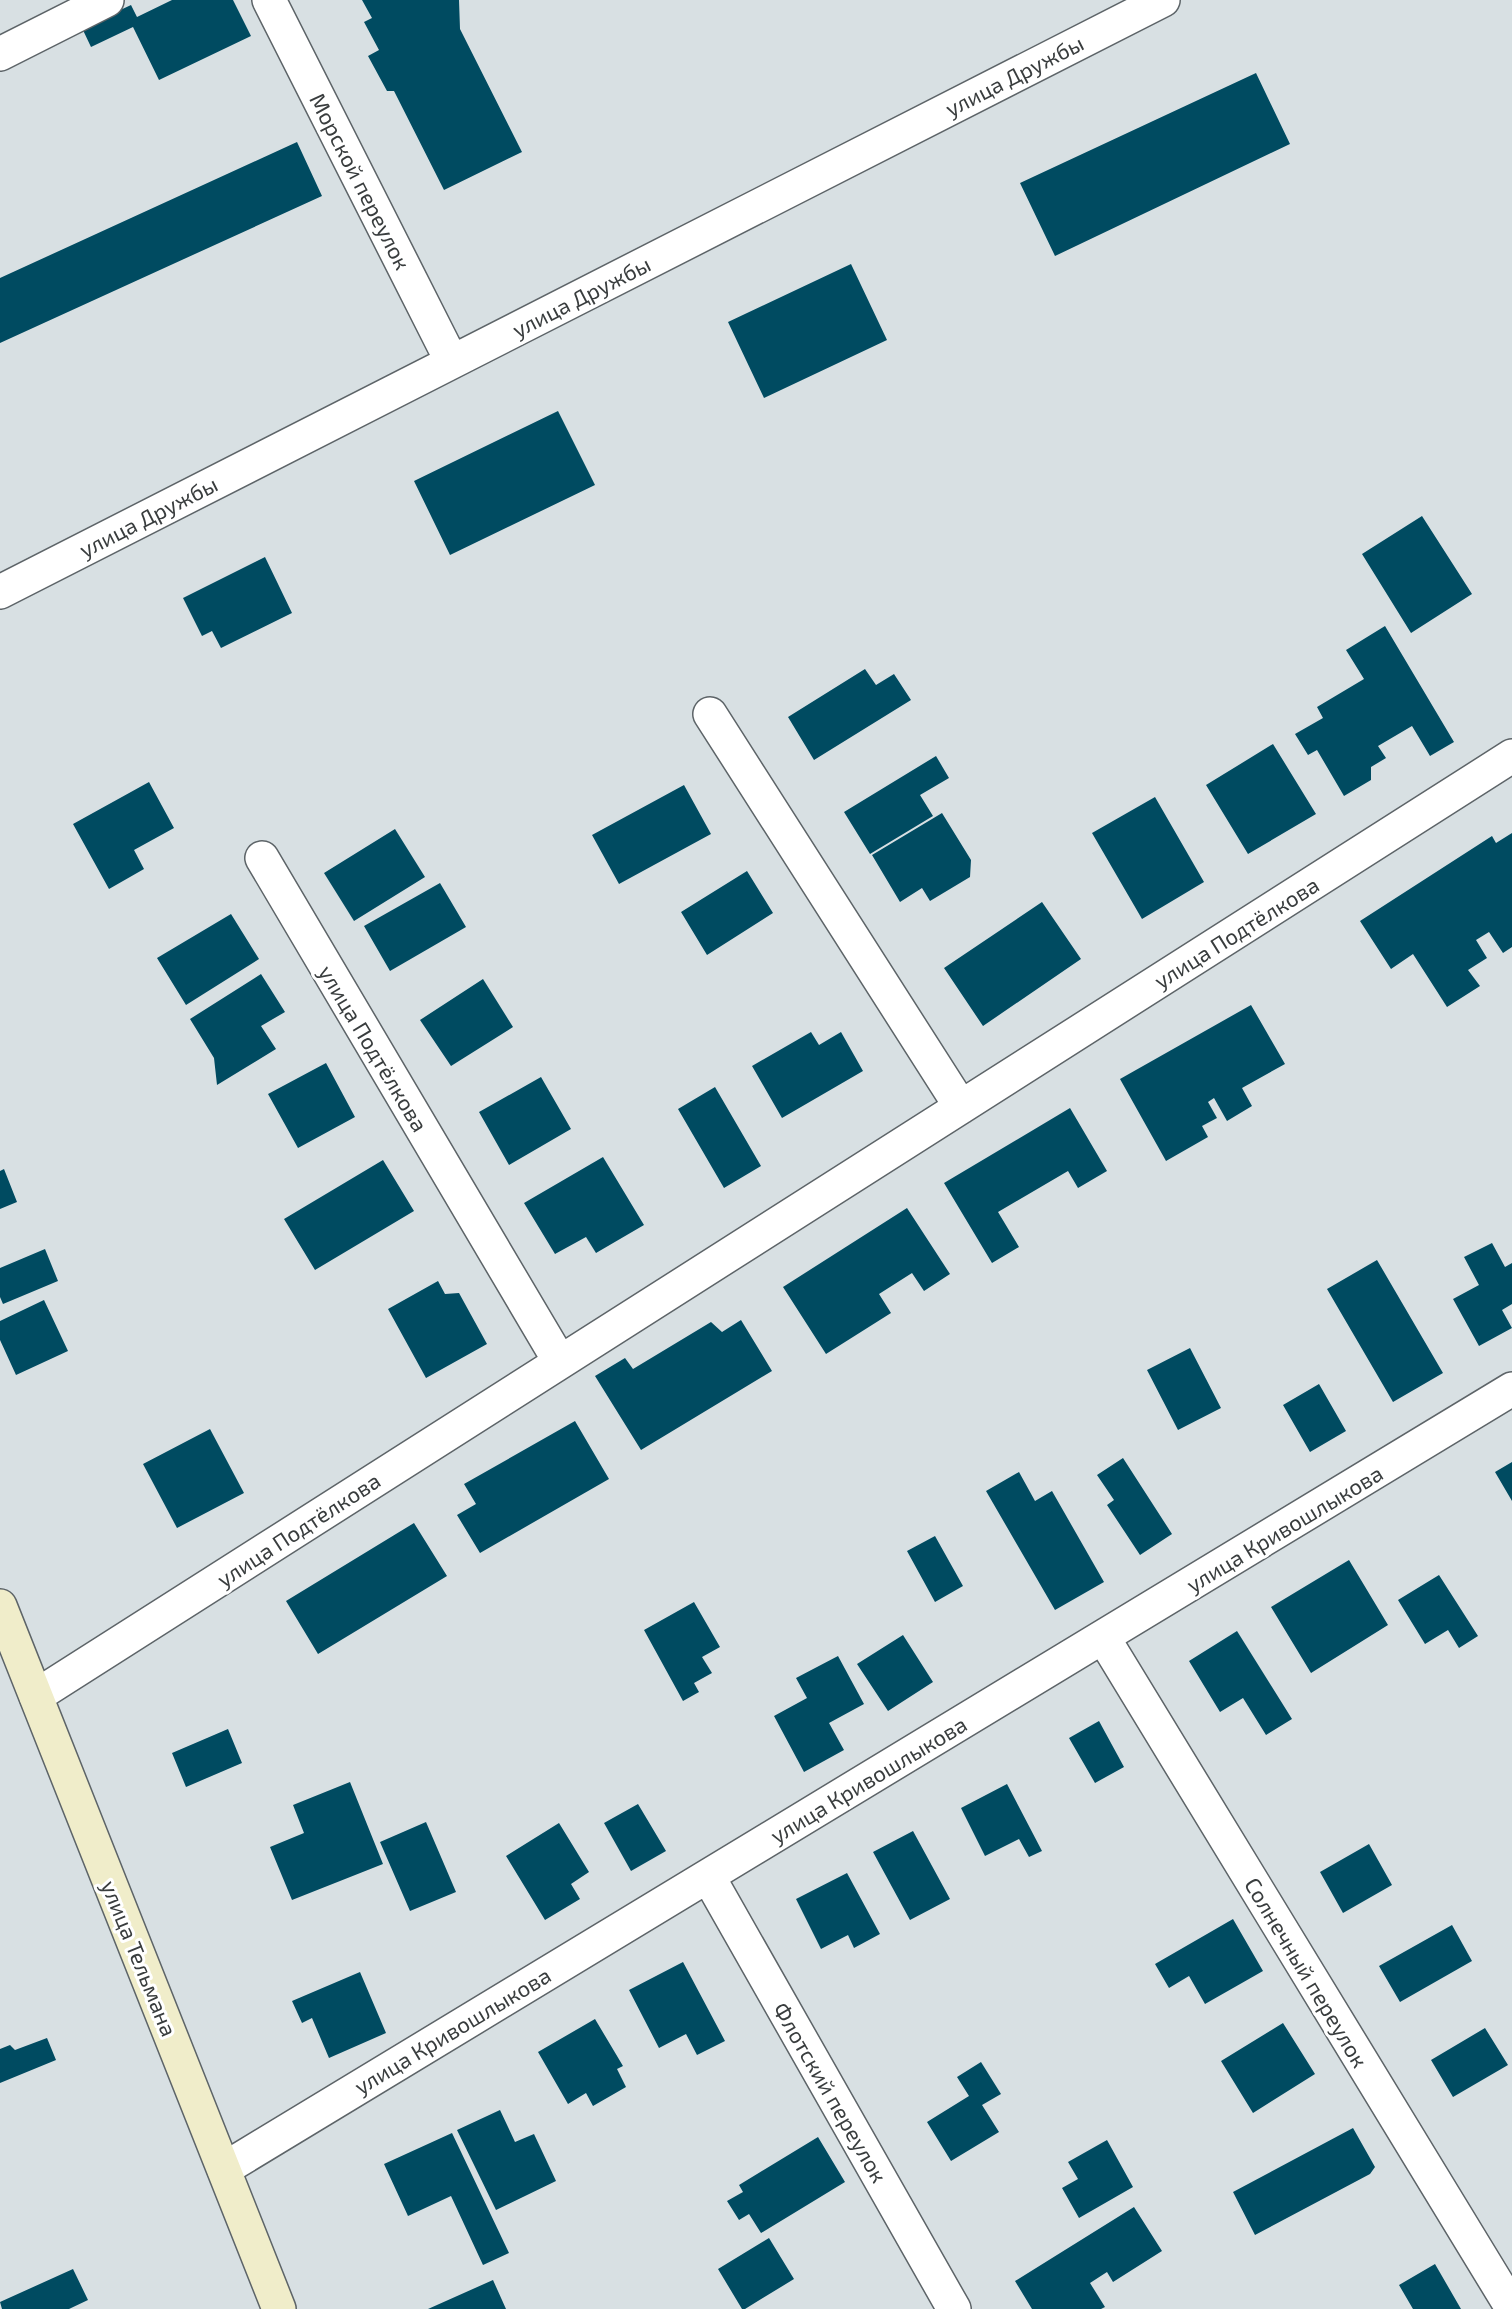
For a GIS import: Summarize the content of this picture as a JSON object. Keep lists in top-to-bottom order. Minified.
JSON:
{"streets":{"main road":["улица Тельмана"],"street":["улица Дружбы","Морской переулок","улица Подтёлкова","улица Кривошлыкова","Солнечный переулок","Флотский переулок"]},"crossings":[["улица Дружбы","Морской переулок"],["улица Подтёлкова","улица Тельмана"],["улица Кривошлыкова","улица Тельмана"],["улица Кривошлыкова","Солнечный переулок"],["улица Кривошлыкова","Флотский переулок"]]}
